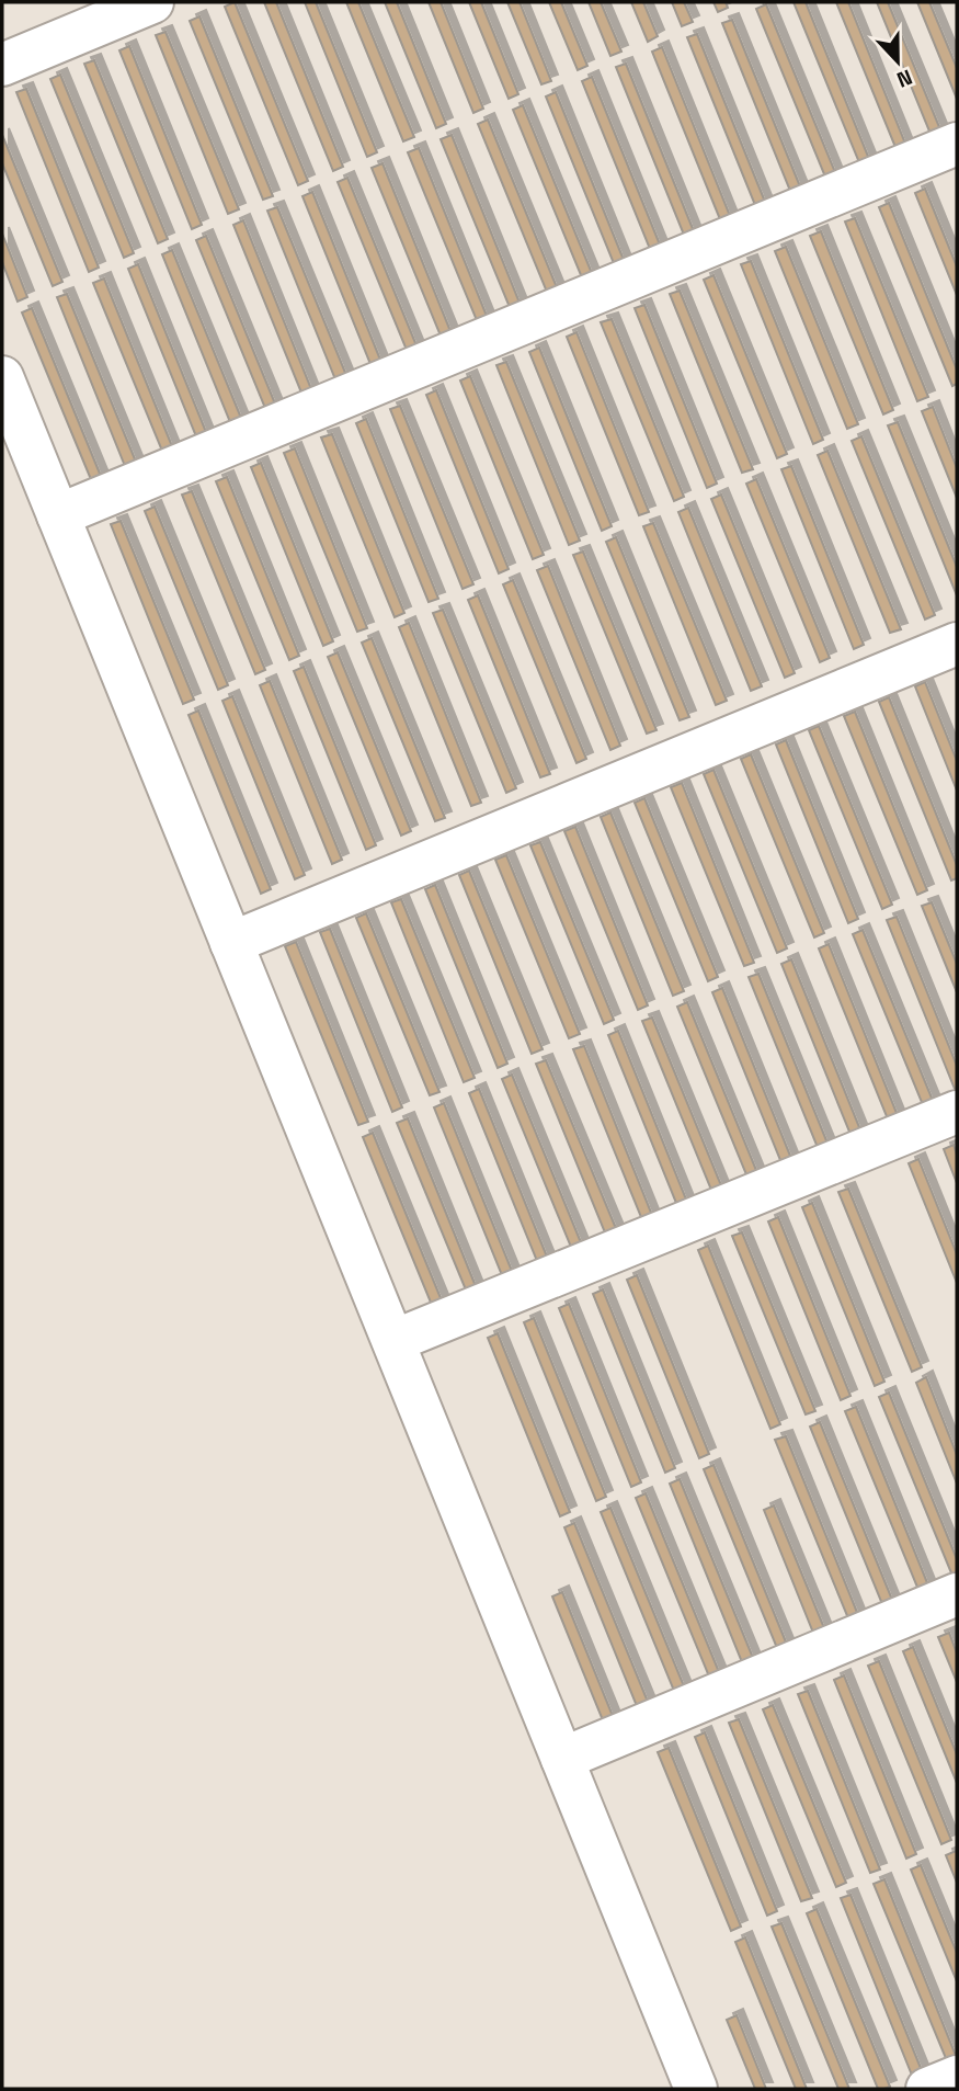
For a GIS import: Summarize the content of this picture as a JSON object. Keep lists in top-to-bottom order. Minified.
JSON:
{"north":"bottom"}
